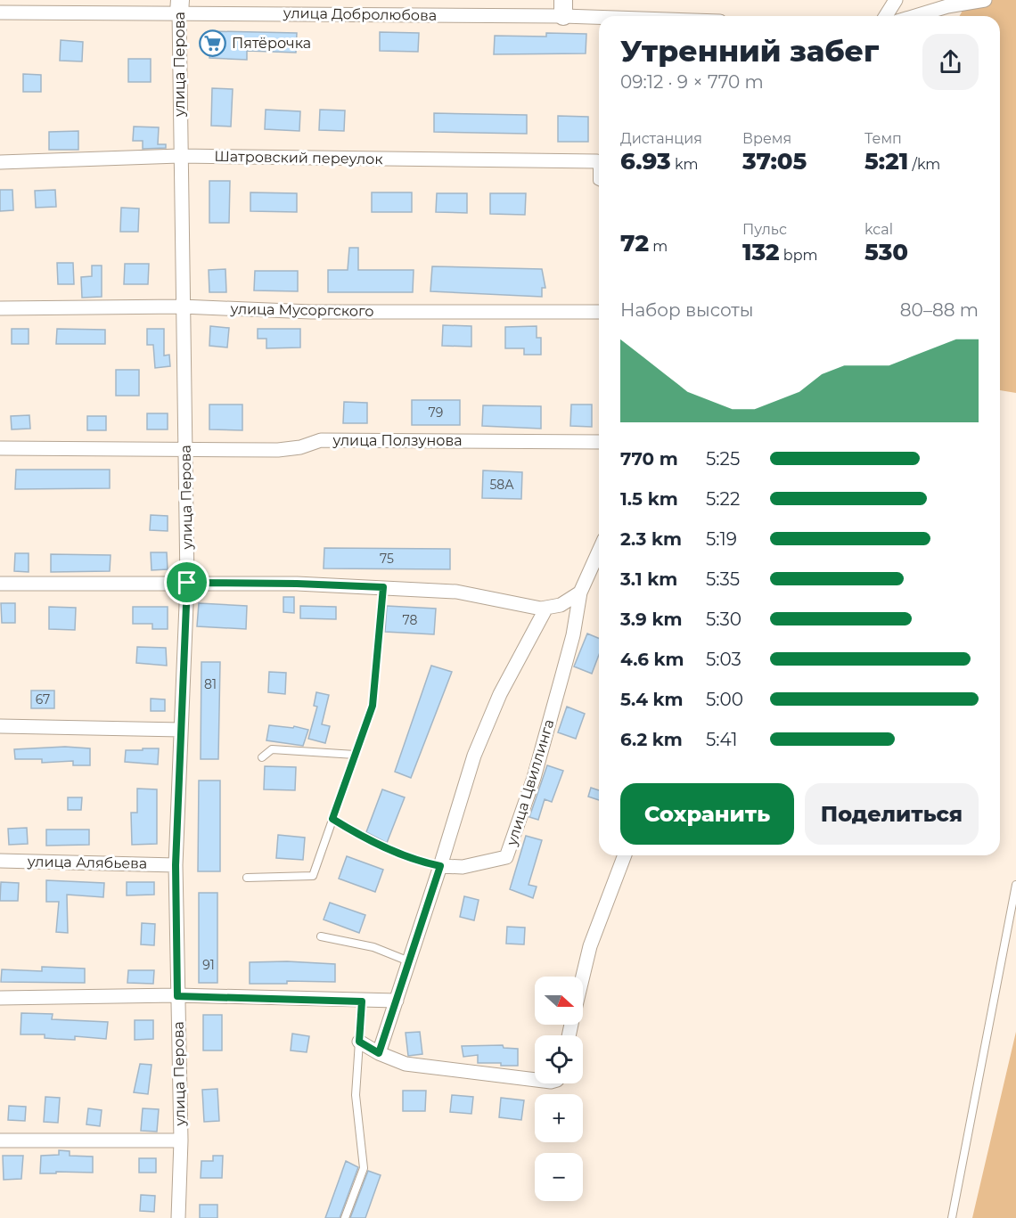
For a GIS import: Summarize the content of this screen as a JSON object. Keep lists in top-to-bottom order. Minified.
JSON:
{"streets":{"street":["улица Добролюбова","улица Перова","Шатровский переулок","улица Мусоргского","улица Ползунова","улица Цвиллинга","улица Алябьева"]},"crossings":[["улица Добролюбова","улица Перова"],["улица Перова","Шатровский переулок"],["улица Перова","улица Мусоргского"],["улица Перова","улица Ползунова"],["улица Перова","улица Алябьева"]],"places":{"supermarket":["Пятёрочка"]},"house_numbers":["79","58А","75","78","81","67","91"],"north":"right","page":{"heading":["Утренний забег","09:12 · 9 × 770 m"],"stats":[["Дистанция","6.93 km"],["Время","37:05"],["Темп","5:21 /km"],["72 m"],["Пульс","132 bpm"],["kcal","530"]],"chart":["Набор высоты","80–88 m"],"list":[{"name":"770 m","note":"5:25"},{"name":"1.5 km","note":"5:22"},{"name":"2.3 km","note":"5:19"},{"name":"3.1 km","note":"5:35"},{"name":"3.9 km","note":"5:30"},{"name":"4.6 km","note":"5:03"},{"name":"5.4 km","note":"5:00"},{"name":"6.2 km","note":"5:41"}],"buttons":["Сохранить","Поделиться"],"map_buttons":["+","−"]}}
